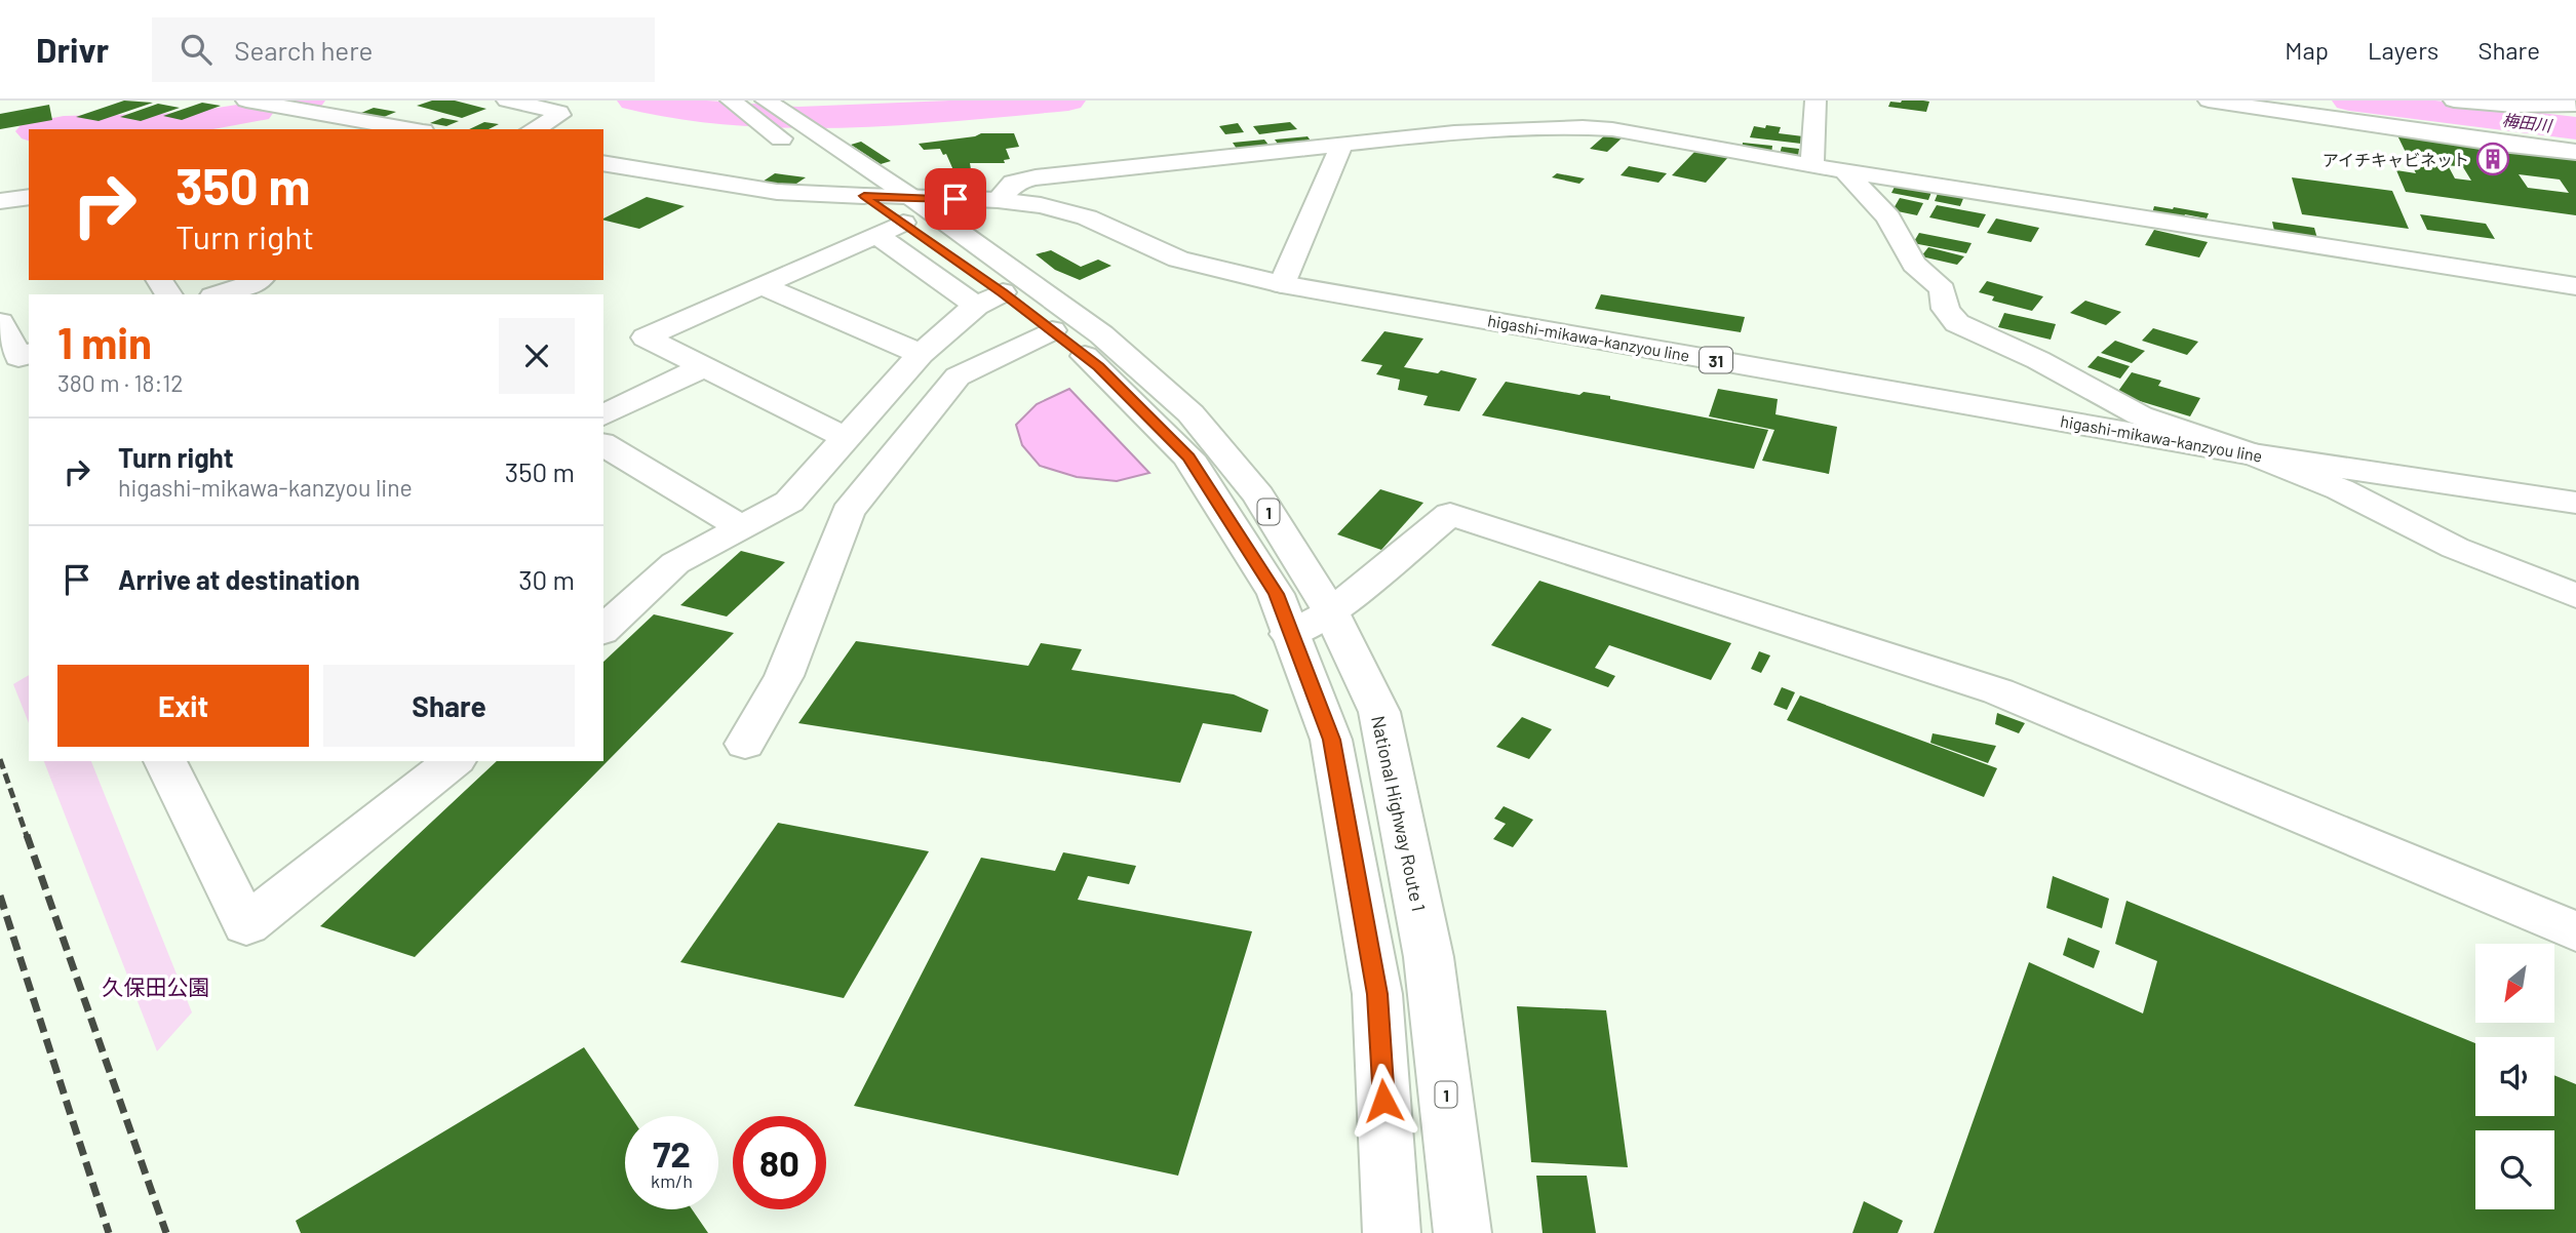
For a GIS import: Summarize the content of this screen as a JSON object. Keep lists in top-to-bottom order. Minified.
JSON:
{"streets":{"main road":["higashi-mikawa-kanzyou line","31","1","National Highway Route 1"]},"crossings":[["higashi-mikawa-kanzyou line","National Highway Route 1"]],"water":["梅田川"],"parks":["久保田公園"],"places":{"building":["アイチキャビネット"]},"north":"bottom left","page":{"header":"Drivr","search":"Search here","nav":["Map","Layers","Share"],"turn":["350 m","Turn right"],"heading":["1 min","380 m · 18:12"],"list":[{"name":"Turn right","note":"higashi-mikawa-kanzyou line","value":"350 m"},{"name":"Arrive at destination","value":"30 m"}],"buttons":["Exit","Share"],"speed":"72 km/h","limit":"80"}}
